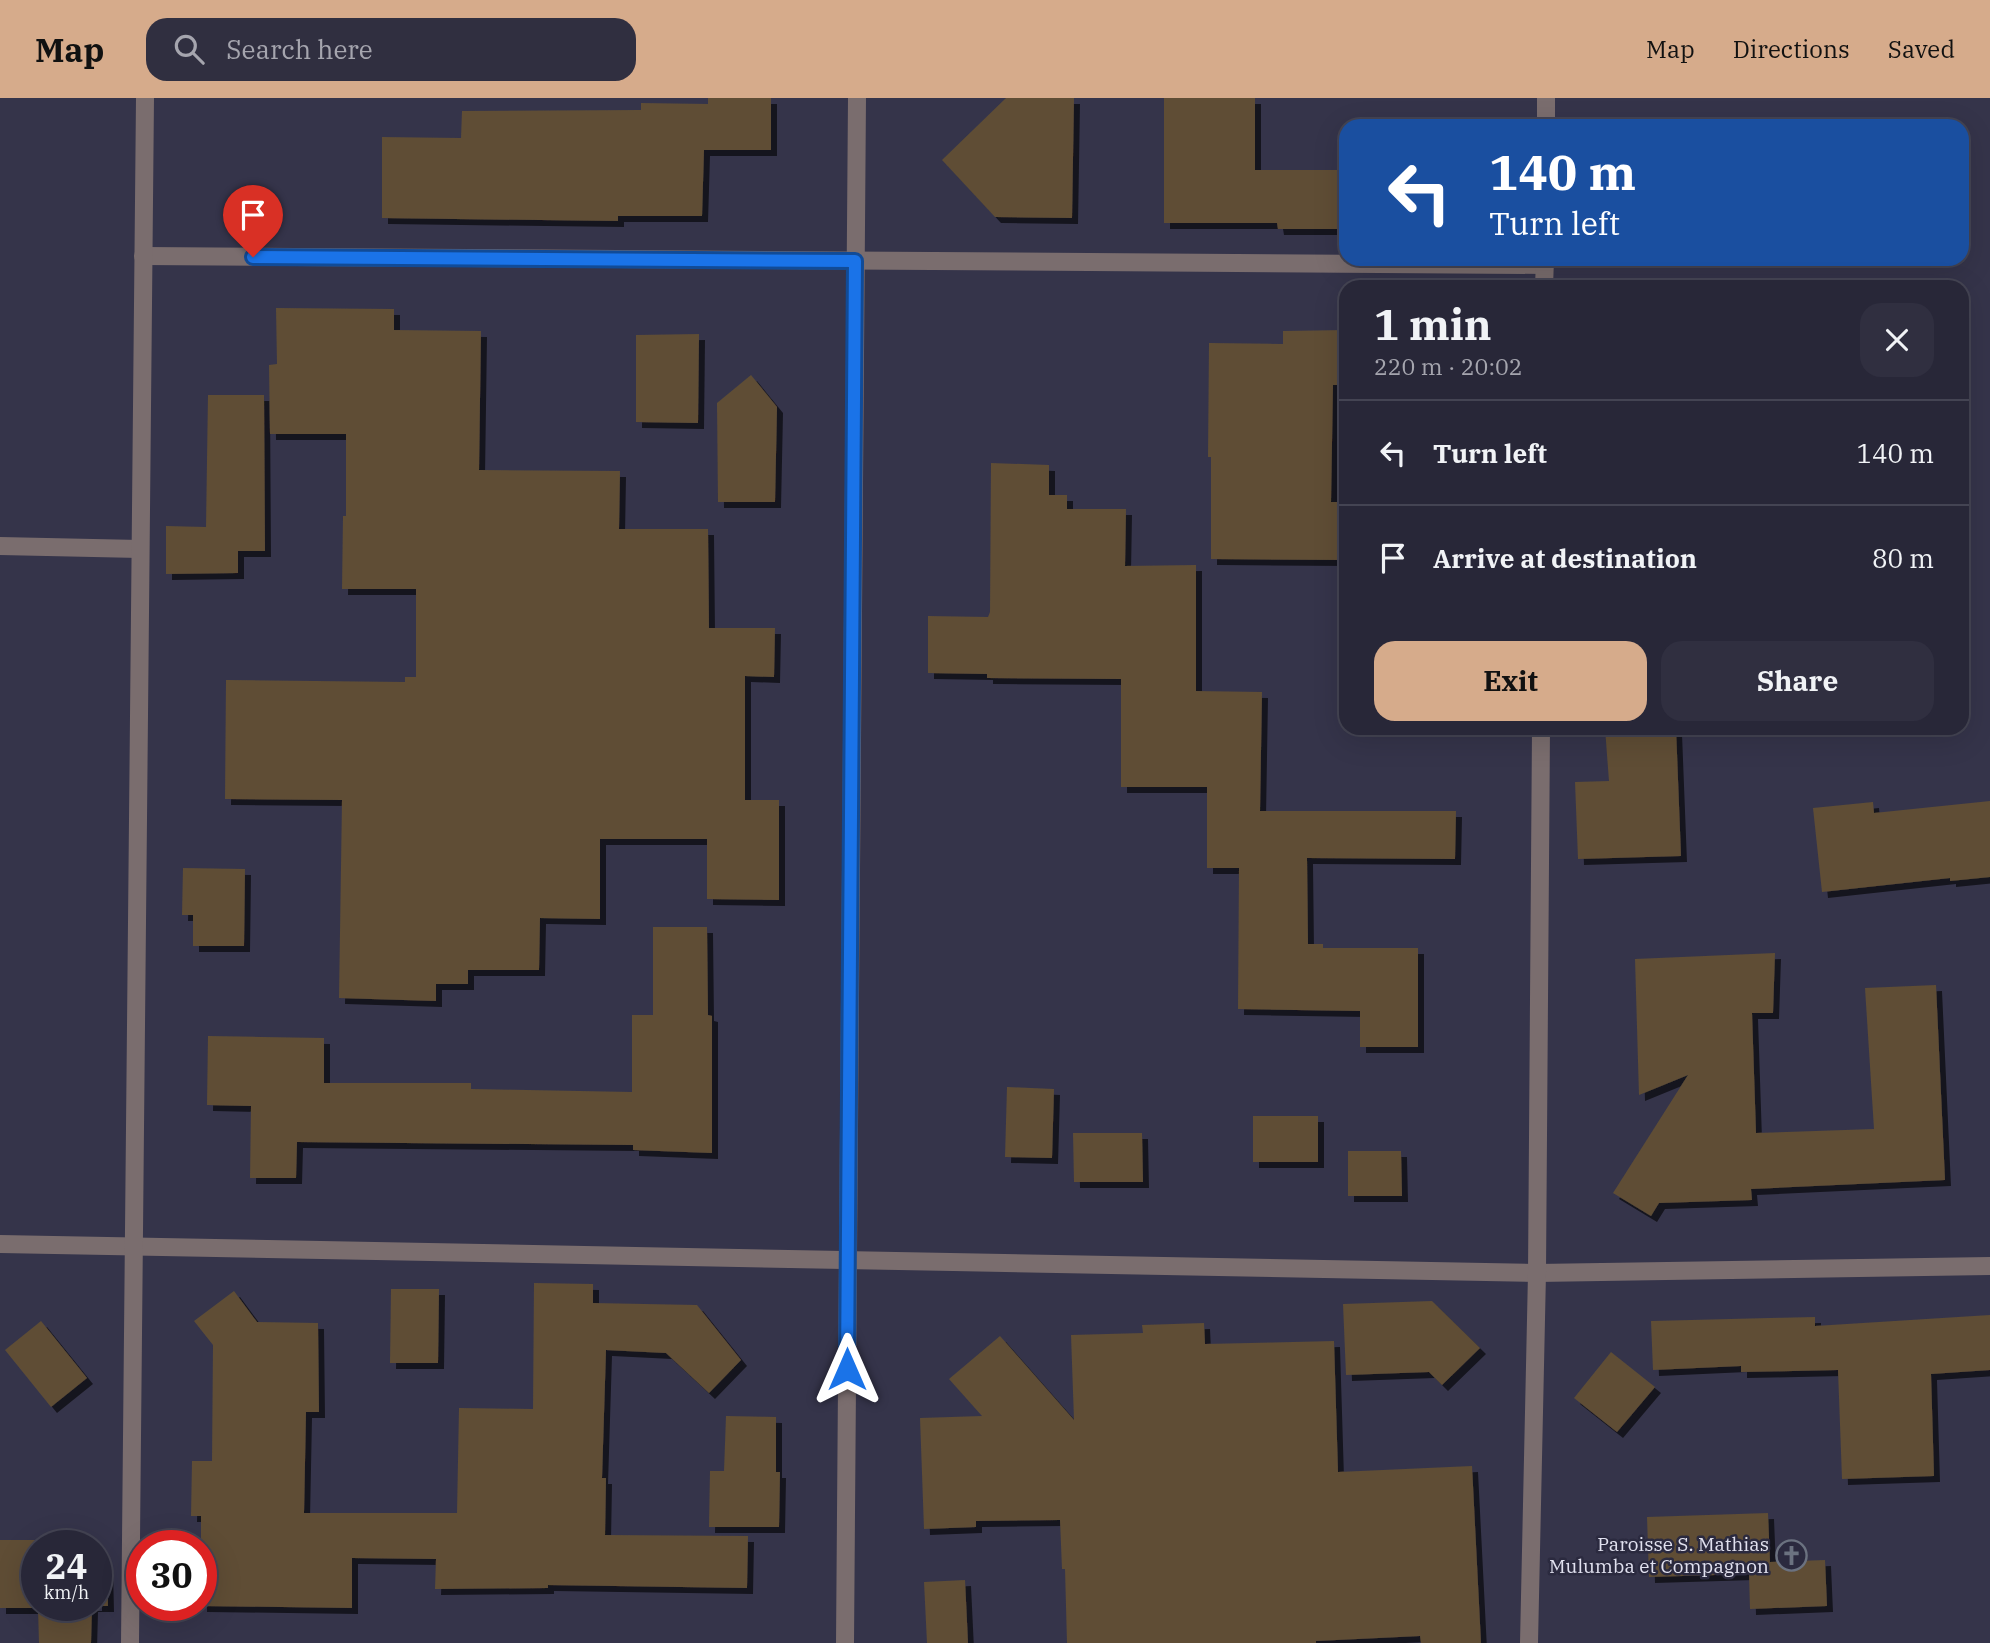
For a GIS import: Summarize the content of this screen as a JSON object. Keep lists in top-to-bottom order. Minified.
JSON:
{"places":{"church":["Paroisse S. Mathias Mulumba et Compagnon"]},"page":{"header":"Map","search":"Search here","nav":["Map","Directions","Saved"],"turn":["140 m","Turn left"],"heading":["1 min","220 m · 20:02"],"list":[{"name":"Turn left","value":"140 m"},{"name":"Arrive at destination","value":"80 m"}],"buttons":["Exit","Share"],"speed":"24 km/h","limit":"30"}}
